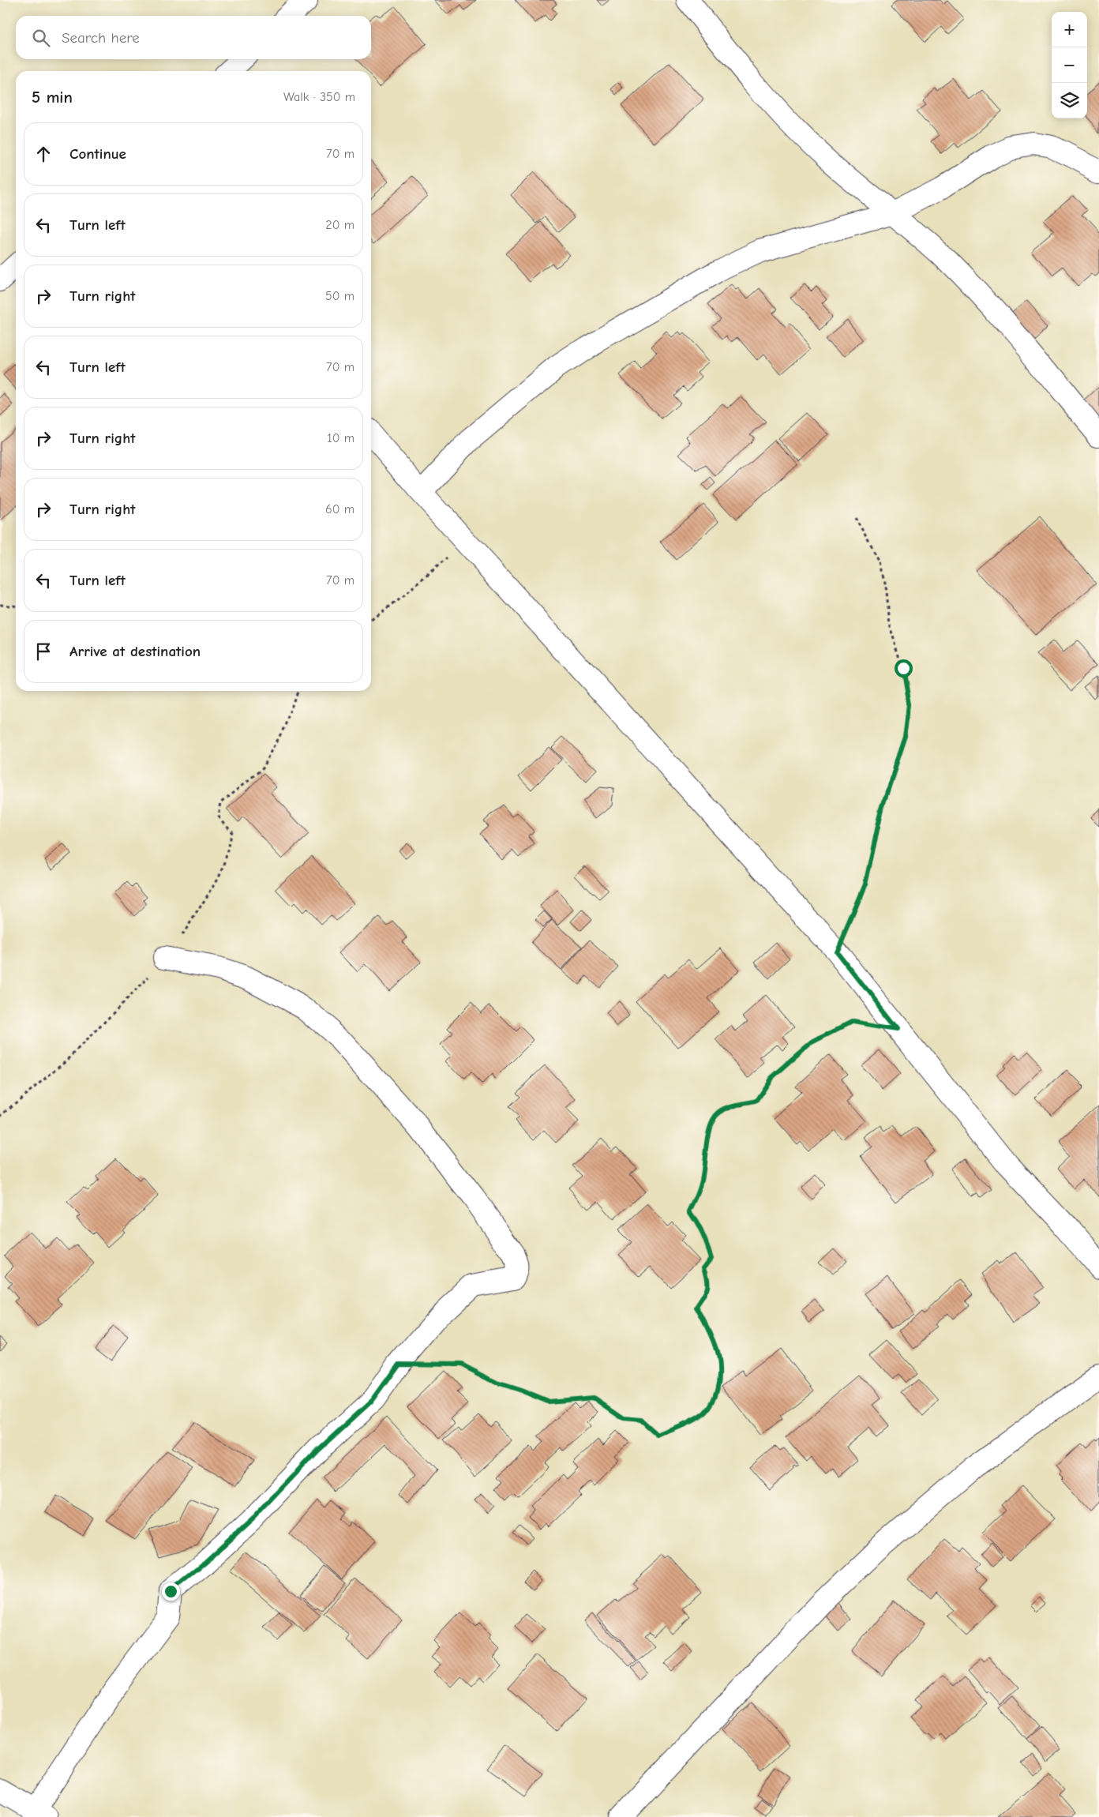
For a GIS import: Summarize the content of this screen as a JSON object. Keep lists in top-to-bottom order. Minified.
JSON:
{"page":{"map_buttons":["+","−"],"search":"Search here","heading":["5 min","Walk · 350 m"],"list":[["Continue","70 m"],["Turn left","20 m"],["Turn right","50 m"],["Turn left","70 m"],["Turn right","10 m"],["Turn right","60 m"],["Turn left","70 m"],"Arrive at destination"]}}
